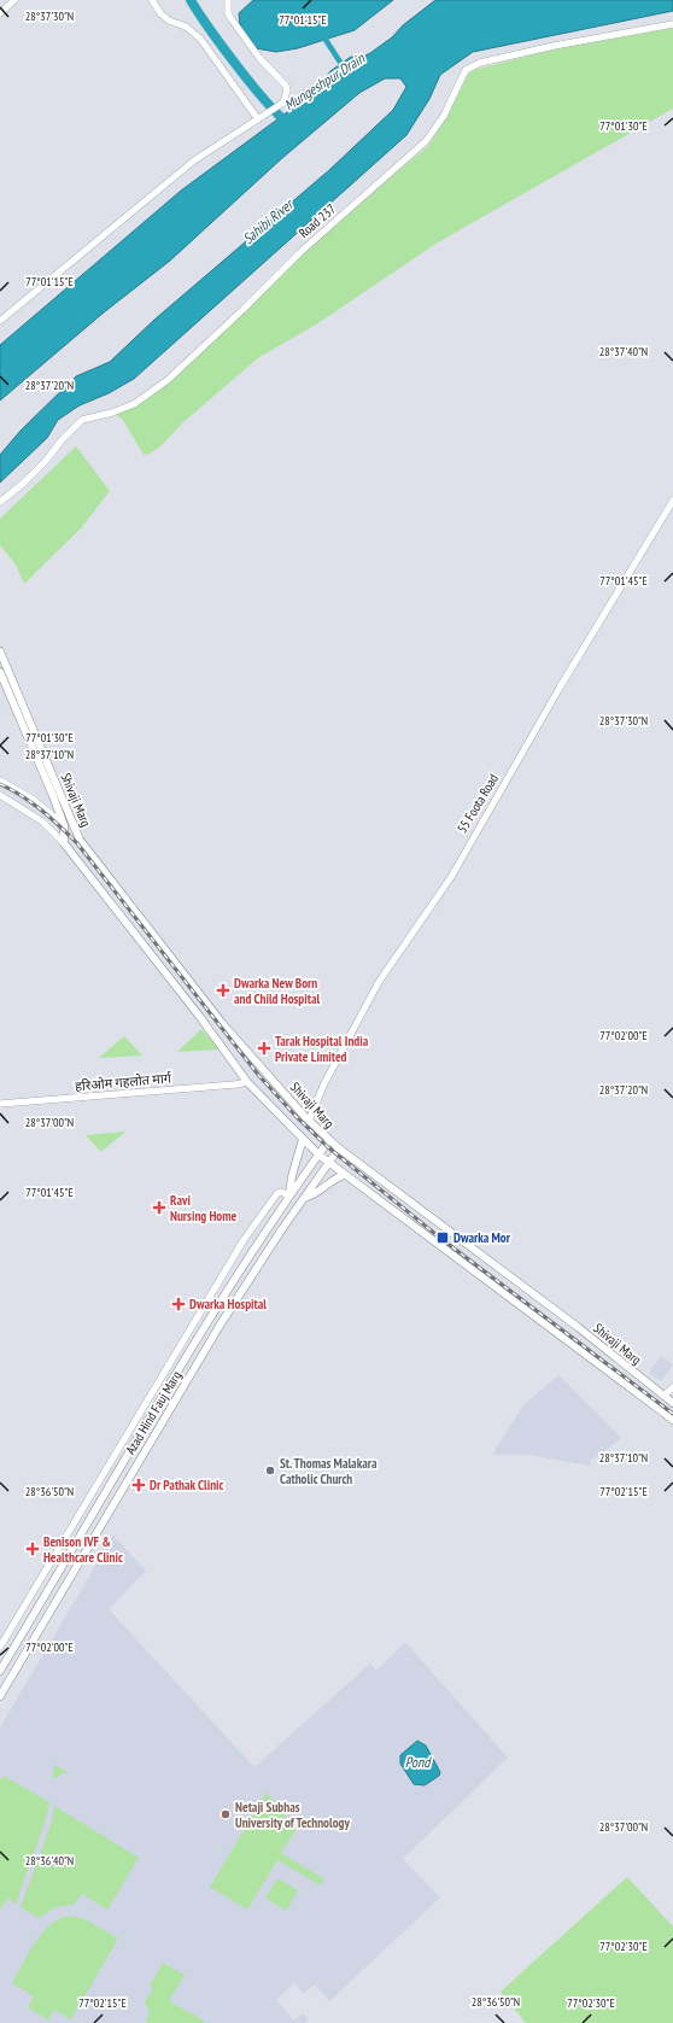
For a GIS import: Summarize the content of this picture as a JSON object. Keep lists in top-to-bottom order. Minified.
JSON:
{"streets":{"main road":["Shivaji Marg","Azad Hind Fauj Marg"],"street":["Road 237","55 Foota Road","हरिओम गहलोत मार्ग"]},"crossings":[["Shivaji Marg","55 Foota Road"],["Shivaji Marg","हरिओम गहलोत मार्ग"],["Shivaji Marg","Azad Hind Fauj Marg"]],"water":["Mungeshpur Drain","Sahibi River","Pond"],"places":{"health":["Dwarka New Born and Child Hospital","Tarak Hospital India Private Limited","Ravi Nursing Home","Dwarka Hospital","Dr Pathak Clinic","Benison IVF & Healthcare Clinic"],"transit":["Dwarka Mor"],"other":["St. Thomas Malakara Catholic Church","Netaji Subhas University of Technology"]},"coordinates":["28°37'30\"N","77°01'15\"E","77°01'30\"E","28°37'40\"N","28°37'20\"N","77°01'45\"E","28°37'10\"N","77°02'00\"E","28°37'00\"N","77°02'15\"E","28°36'50\"N","28°36'40\"N","77°02'30\"E"]}
